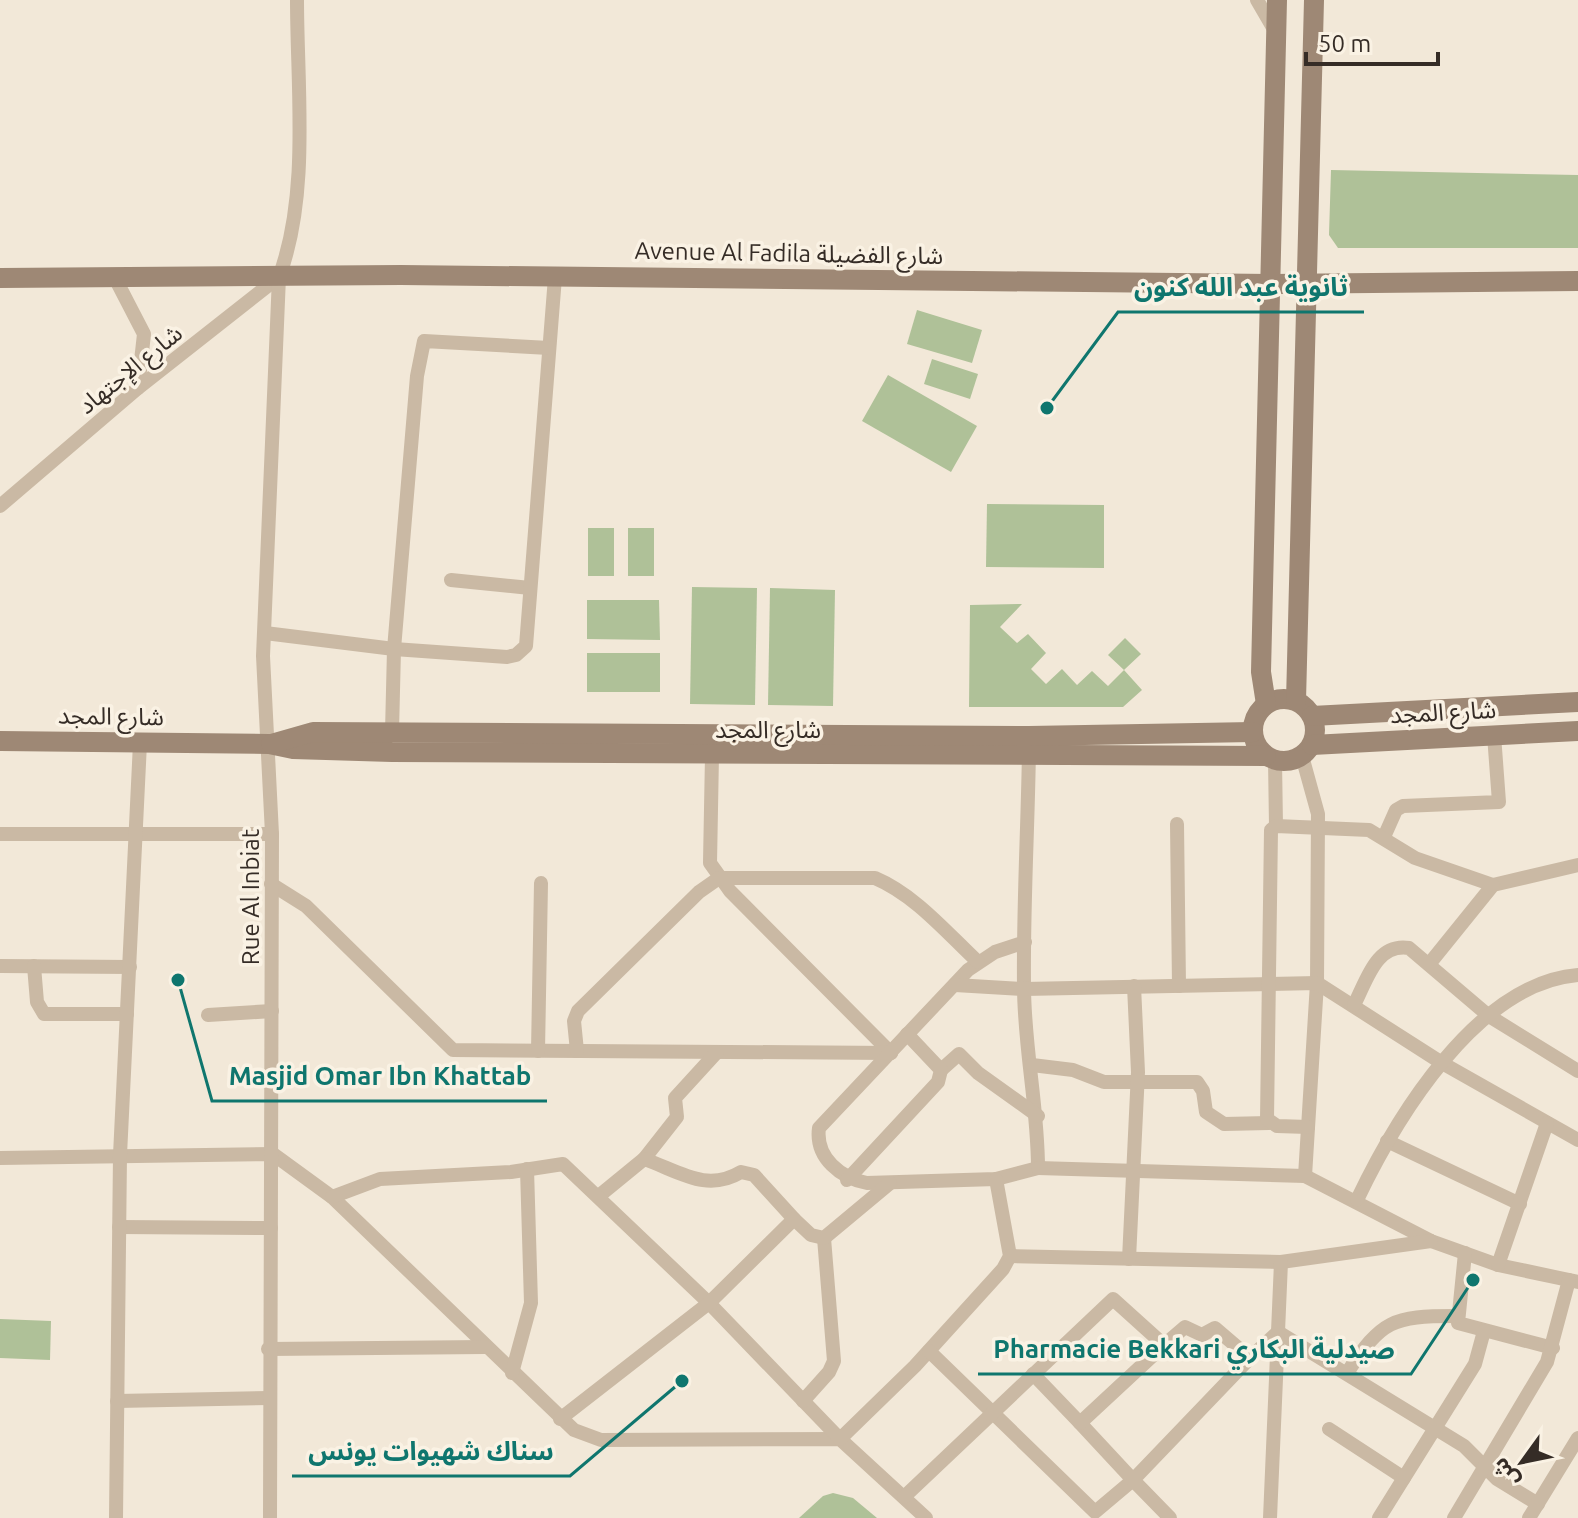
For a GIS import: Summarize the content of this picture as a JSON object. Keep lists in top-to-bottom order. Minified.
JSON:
{"streets":{"street":["Avenue Al Fadila شارع الفضيلة","شارع الإجتهاد","شارع المجد","Rue Al Inbiat"]},"crossings":[["Avenue Al Fadila شارع الفضيلة","شارع الإجتهاد"],["Avenue Al Fadila شارع الفضيلة","Rue Al Inbiat"],["شارع الإجتهاد","Rue Al Inbiat"],["شارع المجد","Rue Al Inbiat"]],"places":["ثانوية عبد الله كنون","Masjid Omar Ibn Khattab","Pharmacie Bekkari صيدلية البكاري","سناك شهيوات يونس"],"scale_bar":"50 m","north":"bottom left"}
